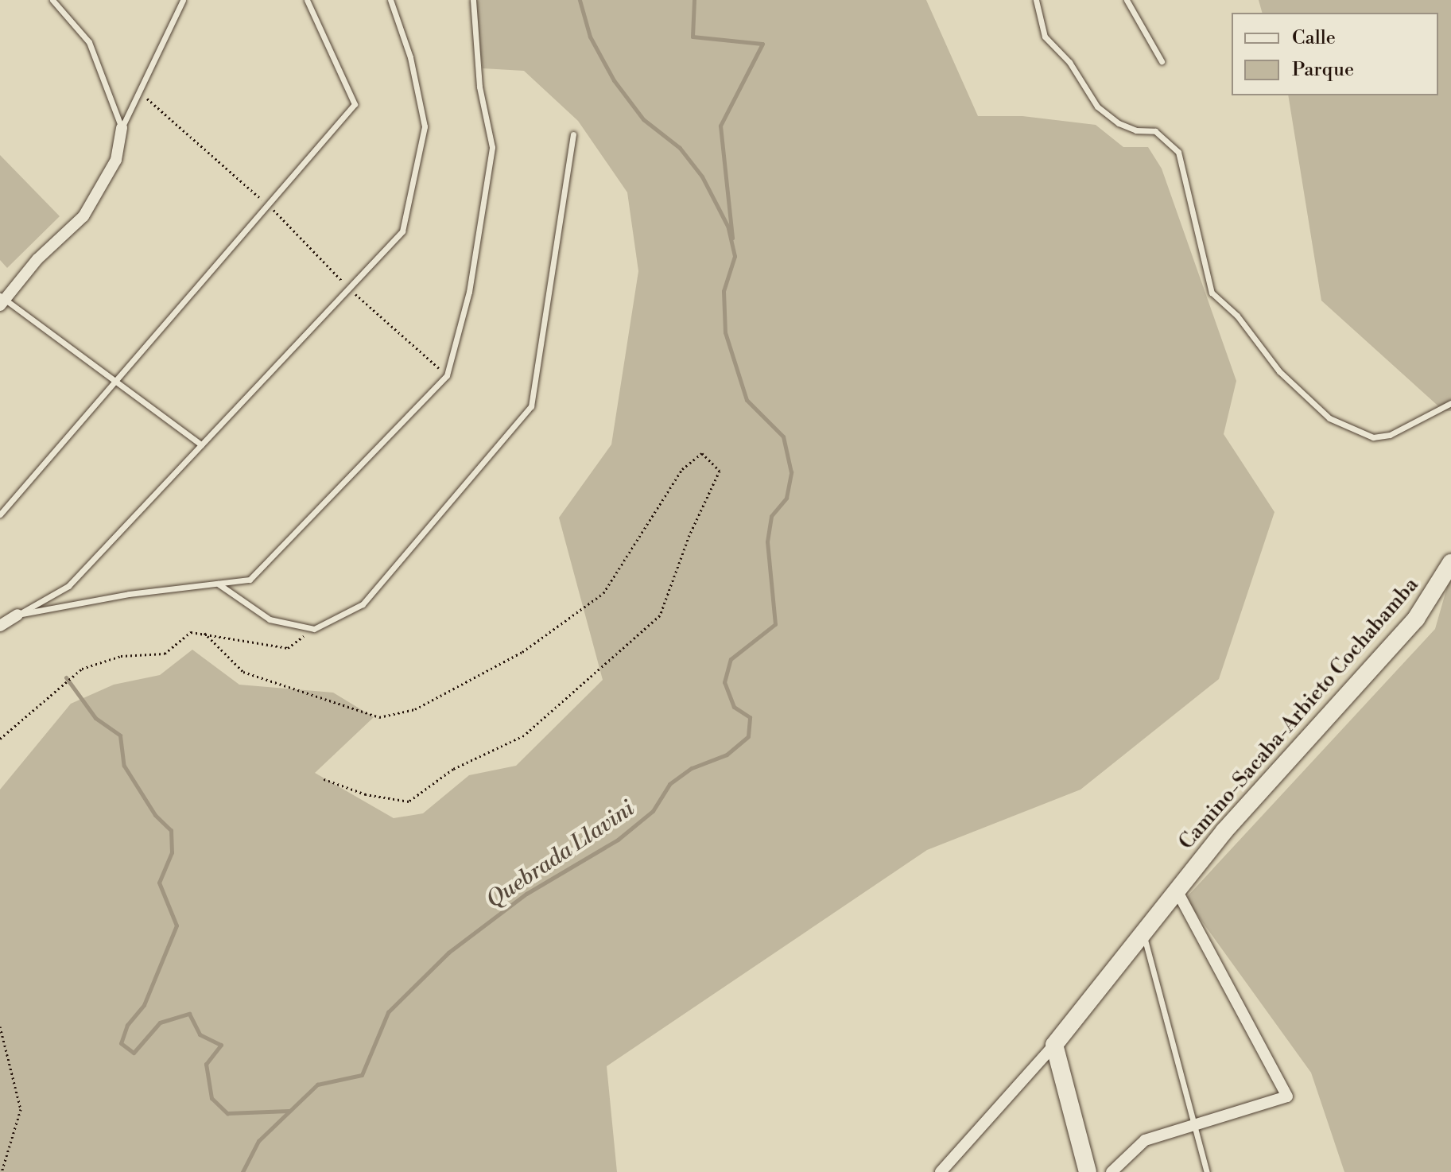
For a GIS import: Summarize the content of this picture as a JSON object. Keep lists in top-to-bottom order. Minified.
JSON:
{"streets":{"street":["Camino-Sacaba-Arbieto Cochabamba"]},"water":["Quebrada Llavini"],"legend":["Calle","Parque"]}
